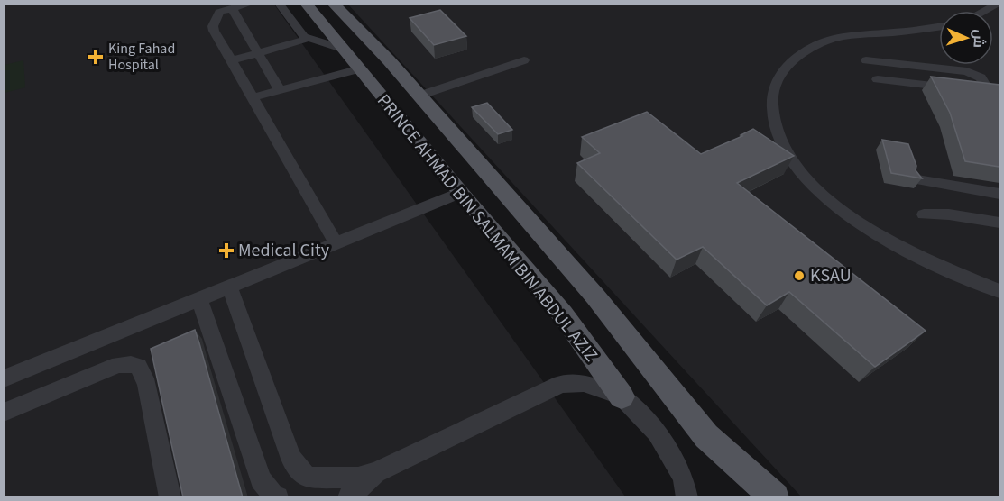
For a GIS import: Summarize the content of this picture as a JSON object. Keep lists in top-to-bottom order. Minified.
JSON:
{"streets":{"main road":["PRINCE AHMAD BIN SALMAM BIN ABDUL AZIZ"]},"places":{"health":["King Fahad Hospital","Medical City"],"other":["KSAU"]},"north":"right"}
